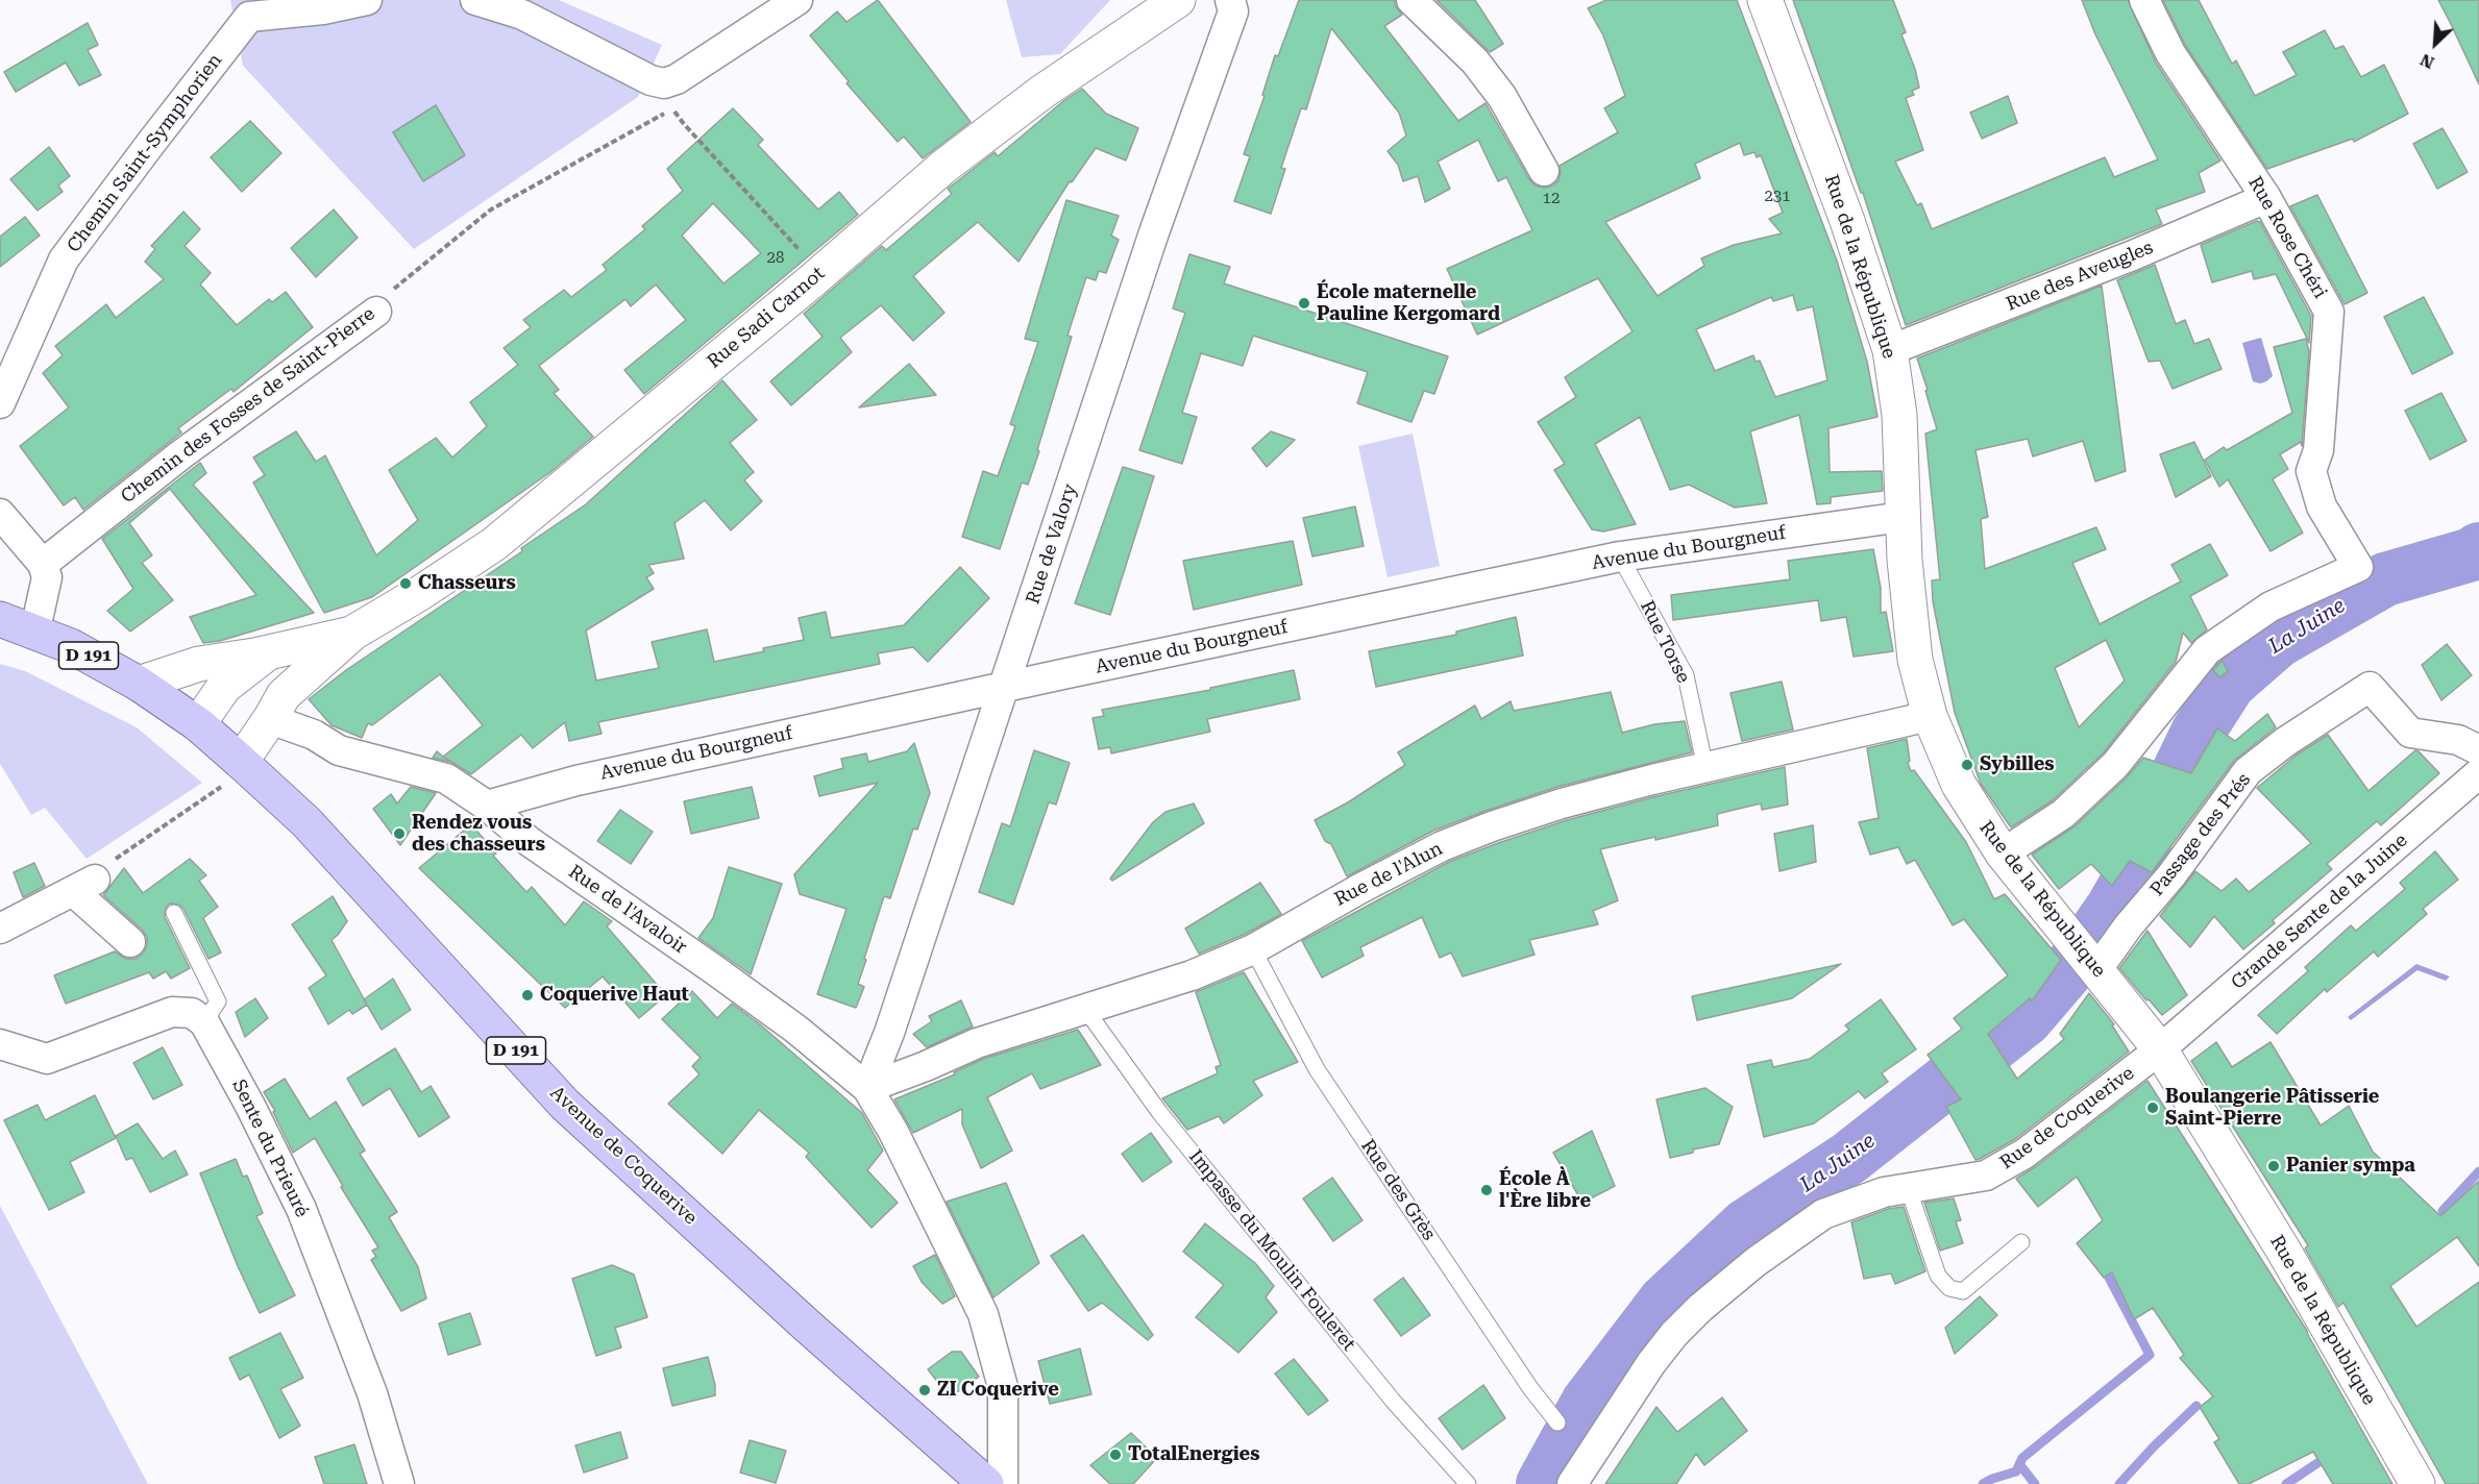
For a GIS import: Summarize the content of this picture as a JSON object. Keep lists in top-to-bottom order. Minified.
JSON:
{"streets":{"main road":["D 191","Avenue de Coquerive"],"street":["Chemin Saint-Symphorien","Rue Rose Chéri","Rue de la République","Rue des Aveugles","Rue Sadi Carnot","Chemin des Fosses de Saint-Pierre","Rue de Valory","Avenue du Bourgneuf","Passage des Prés","Rue de l'Alun","Rue de l'Avaloir","Grande Sente de la Juine","Rue de Coquerive","Sente du Prieuré"],"lane":["Rue Torse","Rue des Grès","Impasse du Moulin Fouleret"]},"crossings":[["Rue Rose Chéri","Rue de la République"],["Rue Rose Chéri","Rue des Aveugles"],["Rue de la République","Rue des Aveugles"],["Rue de la République","Avenue du Bourgneuf"],["Rue de la République","Passage des Prés"],["Rue de la République","Rue de l'Alun"],["Rue de la République","Grande Sente de la Juine"],["Rue de la République","Rue de Coquerive"],["Rue Sadi Carnot","D 191"],["Rue Sadi Carnot","Rue de l'Avaloir"],["Rue Sadi Carnot","Avenue de Coquerive"],["Rue de Valory","Avenue du Bourgneuf"],["Rue de Valory","Rue de l'Alun"],["Rue de Valory","Rue de l'Avaloir"],["Avenue du Bourgneuf","Rue Torse"],["Avenue du Bourgneuf","Rue de l'Avaloir"],["Rue Torse","Rue de l'Alun"],["D 191","Avenue de Coquerive"],["Rue de l'Alun","Rue de l'Avaloir"],["Rue de l'Alun","Rue des Grès"],["Rue de l'Alun","Impasse du Moulin Fouleret"],["Grande Sente de la Juine","Rue de Coquerive"]],"water":["La Juine"],"places":["École maternelle Pauline Kergomard","Chasseurs","Sybilles","Rendez vous des chasseurs","Coquerive Haut","Boulangerie Pâtisserie Saint-Pierre","Panier sympa","École À l'Ère libre","ZI Coquerive","TotalEnergies"],"house_numbers":["231","12","28"],"north":"bottom left"}
